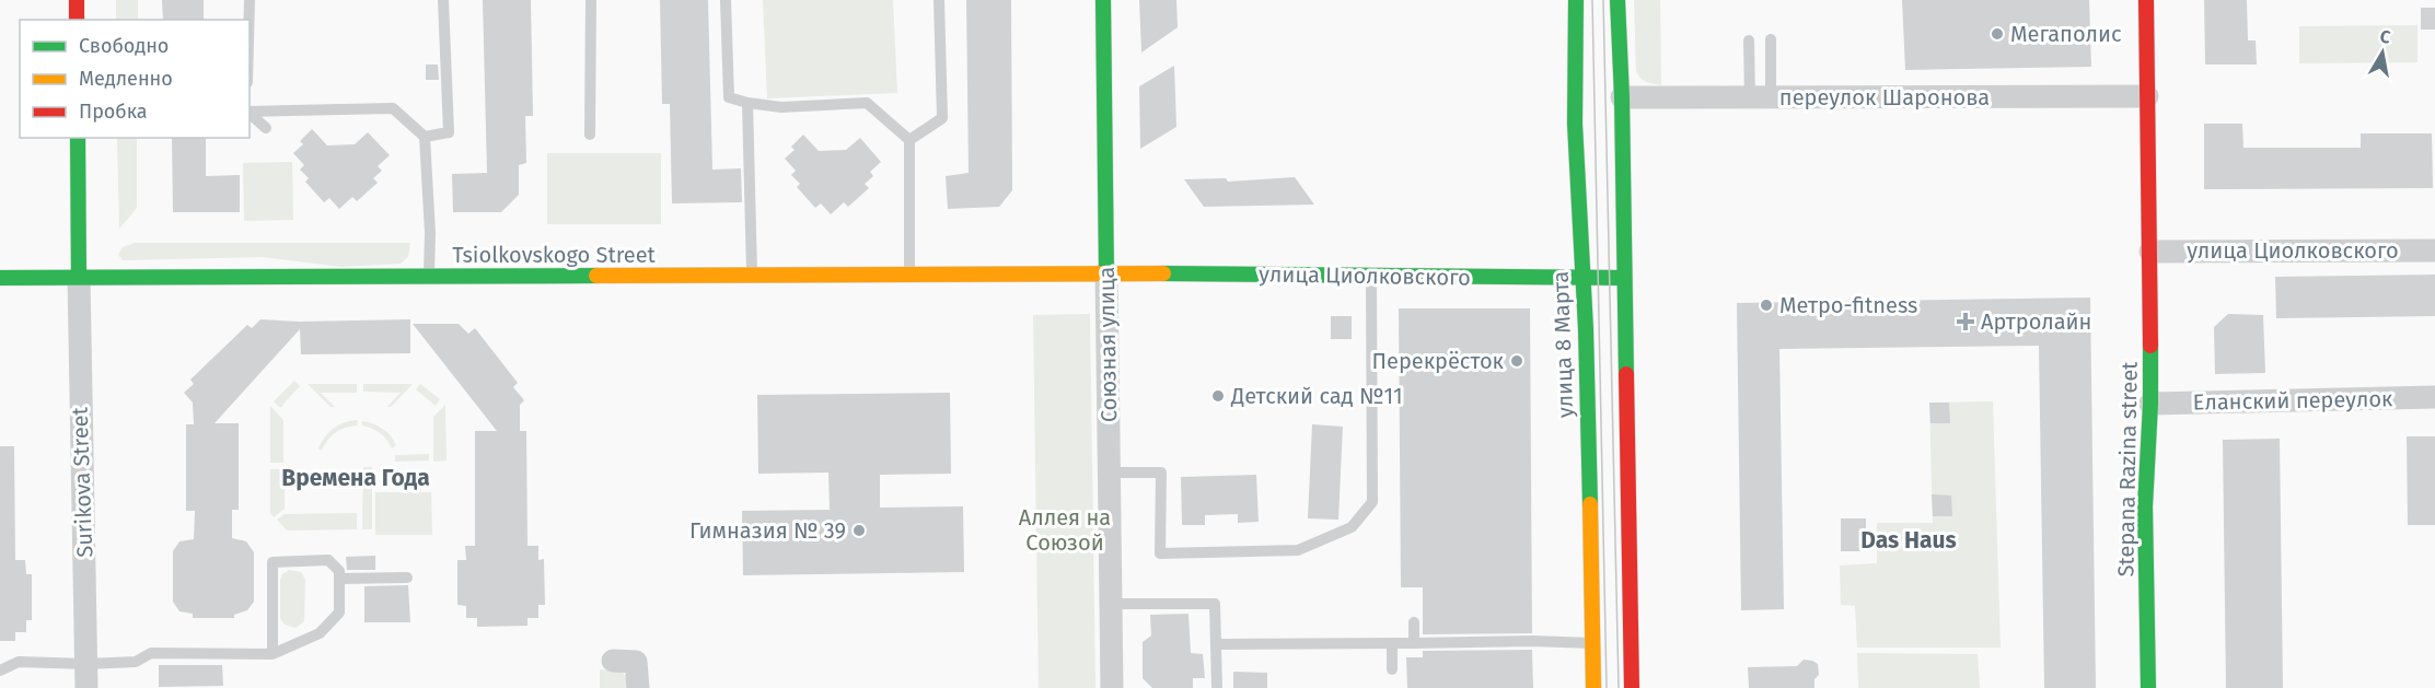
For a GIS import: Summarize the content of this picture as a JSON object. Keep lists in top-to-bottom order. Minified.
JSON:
{"streets":{"street":["переулок Шаронова","улица Циолковского","Tsiolkovskogo Street","Союзная улица","улица 8 Марта","Еланский переулок","Stepana Razina street","Surikova Street"]},"crossings":[["переулок Шаронова","Stepana Razina street"],["улица Циолковского","Tsiolkovskogo Street"],["улица Циолковского","Союзная улица"],["улица Циолковского","улица 8 Марта"],["улица Циолковского","Stepana Razina street"],["Tsiolkovskogo Street","Союзная улица"],["Tsiolkovskogo Street","Surikova Street"],["Еланский переулок","Stepana Razina street"]],"districts":["Времена Года","Das Haus"],"parks":["Аллея на Союзой"],"places":{"other":["Мегаполис","Метро-fitness","Перекрёсток","Детский сад №11","Гимназия № 39"],"health":["Артролайн"]},"legend":["Свободно","Медленно","Пробка"],"north":"top"}
